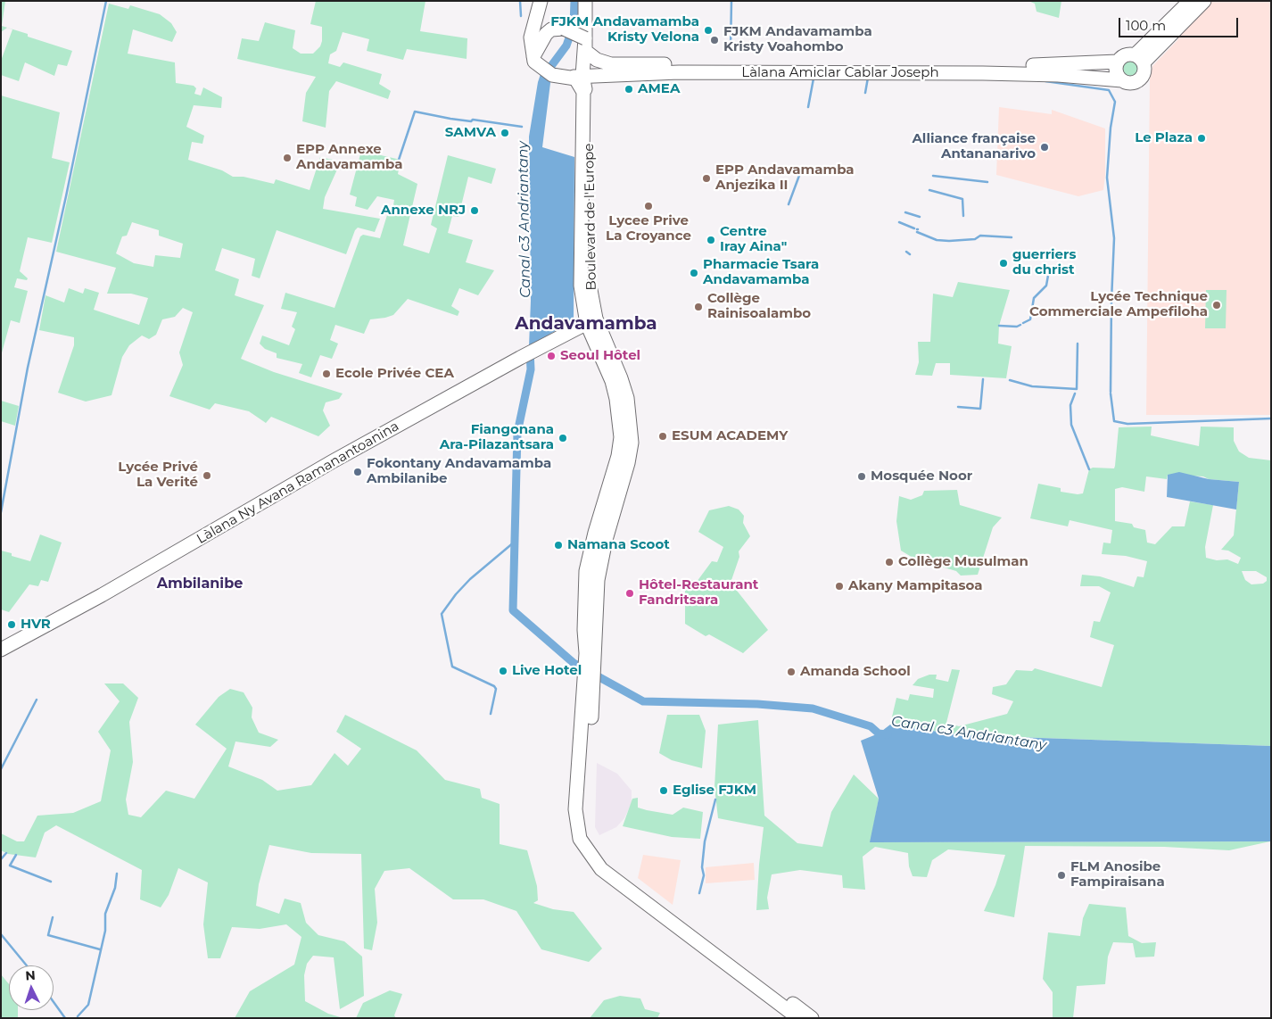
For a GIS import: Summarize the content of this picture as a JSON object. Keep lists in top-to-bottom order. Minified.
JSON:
{"streets":{"street":["Làlana Amiclar Cablar Joseph","Boulevard de l'Europe","Làlana Ny Avana Ramanantoanina"]},"crossings":[["Làlana Amiclar Cablar Joseph","Boulevard de l'Europe"],["Boulevard de l'Europe","Làlana Ny Avana Ramanantoanina"]],"districts":["Andavamamba","Ambilanibe"],"water":["Canal c3 Andriantany"],"places":["FJKM Andavamamba Kristy Velona","FJKM Andavamamba Kristy Voahombo","AMEA","SAMVA","Le Plaza","Alliance française Antananarivo","EPP Annexe Andavamamba","EPP Andavamamba Anjezika II","Lycee Prive La Croyance","Annexe NRJ","Centre Iray Aina\"","guerriers du christ","Pharmacie Tsara Andavamamba","Lycée Technique Commerciale Ampefiloha","Collège Rainisoalambo","Seoul Hôtel","Ecole Privée CEA","ESUM ACADEMY","Fiangonana Ara-Pilazantsara","Fokontany Andavamamba Ambilanibe","Lycée Privé La Verité","Mosquée Noor","Namana Scoot","Collège Musulman","Akany Mampitasoa","Hôtel-Restaurant Fandritsara","HVR","Live Hotel","Amanda School","Eglise FJKM","FLM Anosibe Fampiraisana"],"scale_bar":"100 m","north":"top"}
